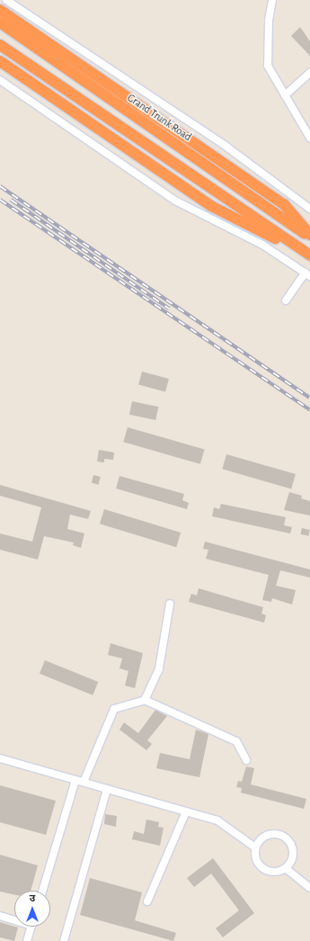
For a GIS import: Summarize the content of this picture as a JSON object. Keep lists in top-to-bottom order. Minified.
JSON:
{"streets":{"highway":["Grand Trunk Road"]},"north":"top"}
